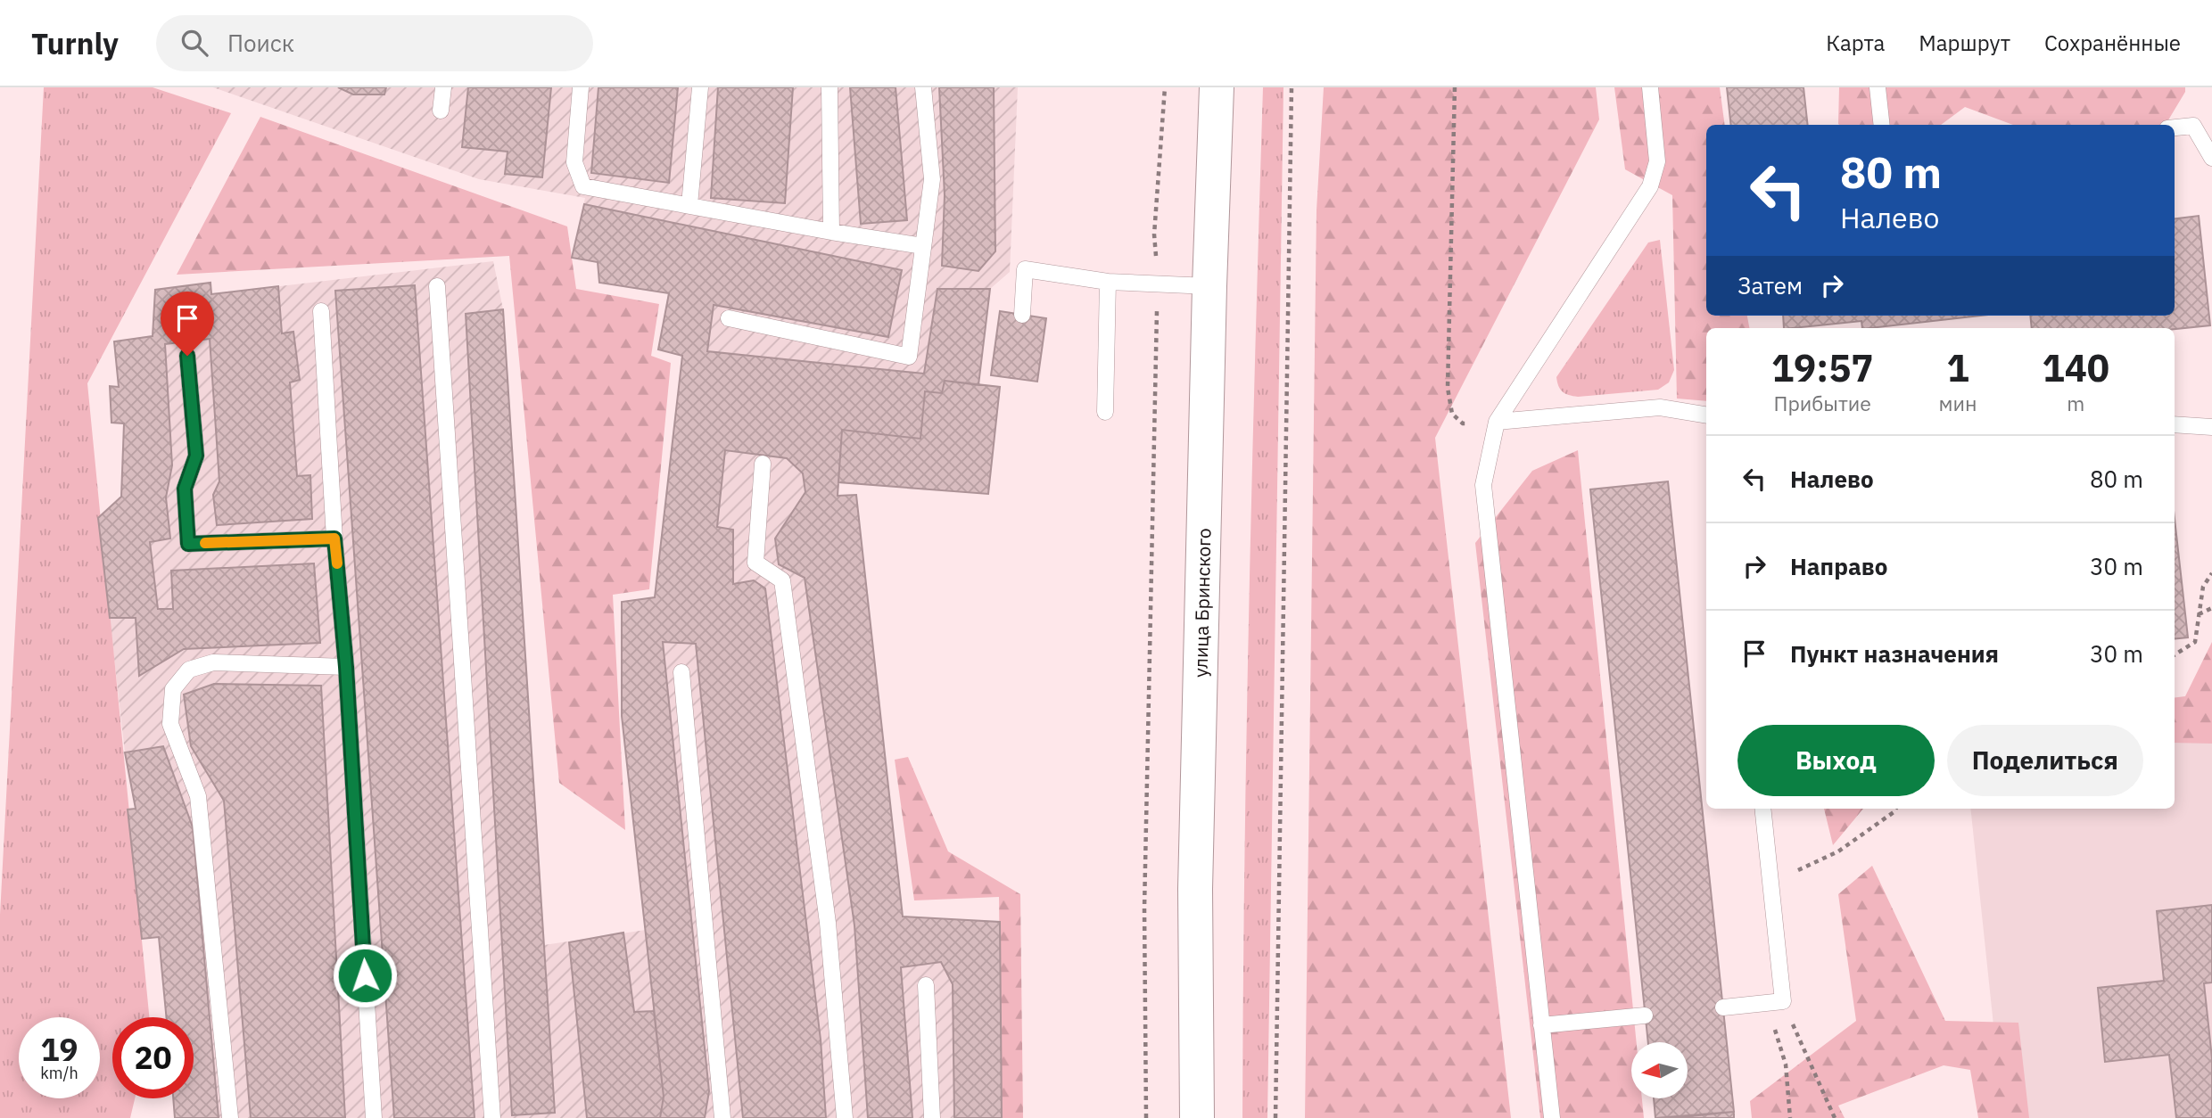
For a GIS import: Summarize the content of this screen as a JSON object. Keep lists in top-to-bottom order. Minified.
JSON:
{"streets":{"main road":["улица Бринского"]},"north":"left","page":{"header":"Turnly","search":"Поиск","nav":["Карта","Маршрут","Сохранённые"],"turn":["80 m","Налево"],"then":"Затем","eta":["19:57","Прибытие","1","мин","140","m"],"list":[{"name":"Налево","value":"80 m"},{"name":"Направо","value":"30 m"},{"name":"Пункт назначения","value":"30 m"}],"buttons":["Выход","Поделиться"],"speed":"19 km/h","limit":"20"}}
